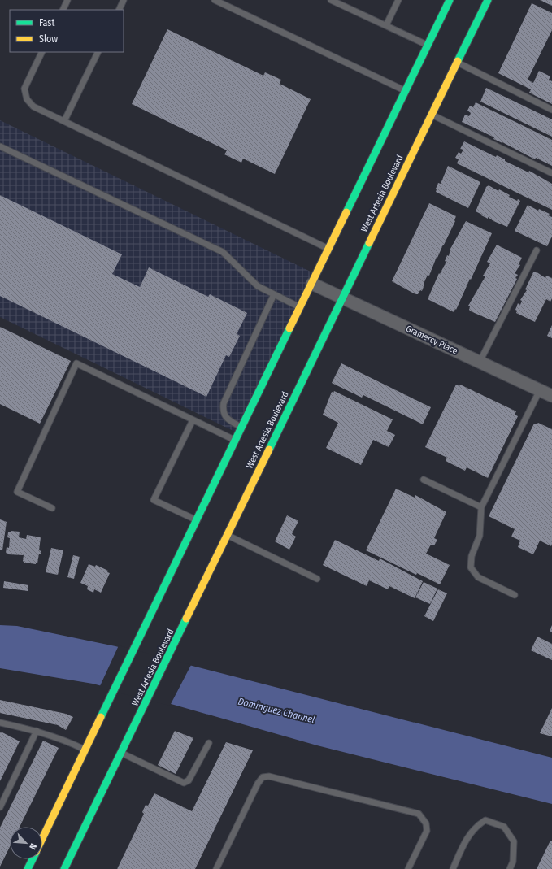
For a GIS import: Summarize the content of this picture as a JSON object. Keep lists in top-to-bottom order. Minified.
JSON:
{"streets":{"main road":["West Artesia Boulevard"],"street":["Gramercy Place"]},"crossings":[["West Artesia Boulevard","Gramercy Place"]],"water":["Dominguez Channel"],"legend":["Fast","Slow"],"north":"bottom right"}
